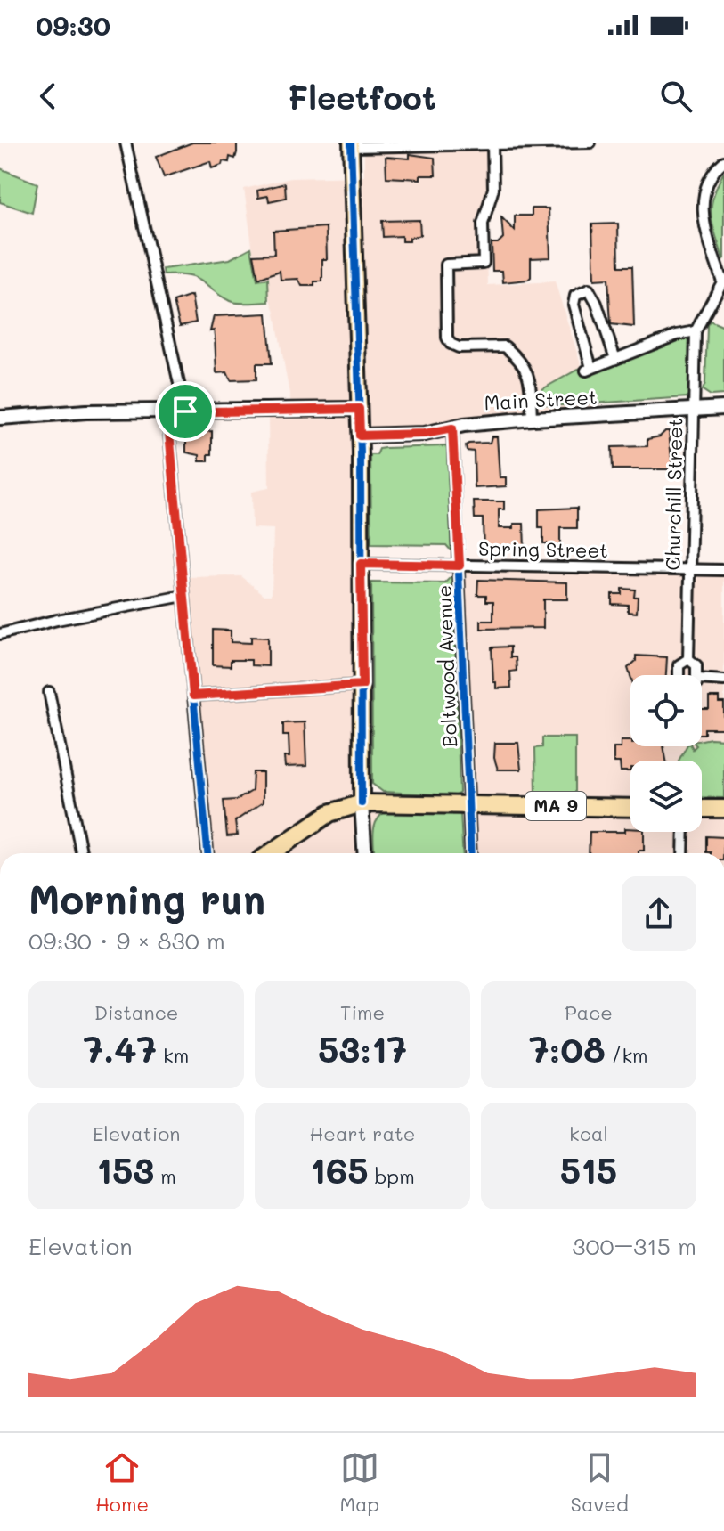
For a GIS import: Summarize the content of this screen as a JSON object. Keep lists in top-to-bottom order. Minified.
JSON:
{"streets":{"highway":["MA 9"],"main road":["Main Street"],"street":["Churchill Street","Spring Street","Boltwood Avenue"]},"crossings":[["Main Street","Churchill Street"],["Main Street","Boltwood Avenue"],["Churchill Street","Spring Street"],["Spring Street","Boltwood Avenue"],["Boltwood Avenue","MA 9"]],"page":{"status":"09:30","header":"Fleetfoot","heading":["Morning run","09:30 · 9 × 830 m"],"stats":[["Distance","7.47 km"],["Time","53:17"],["Pace","7:08 /km"],["Elevation","153 m"],["Heart rate","165 bpm"],["kcal","515"]],"chart":["Elevation","300–315 m"],"tabs":["Home","Map","Saved"]}}
